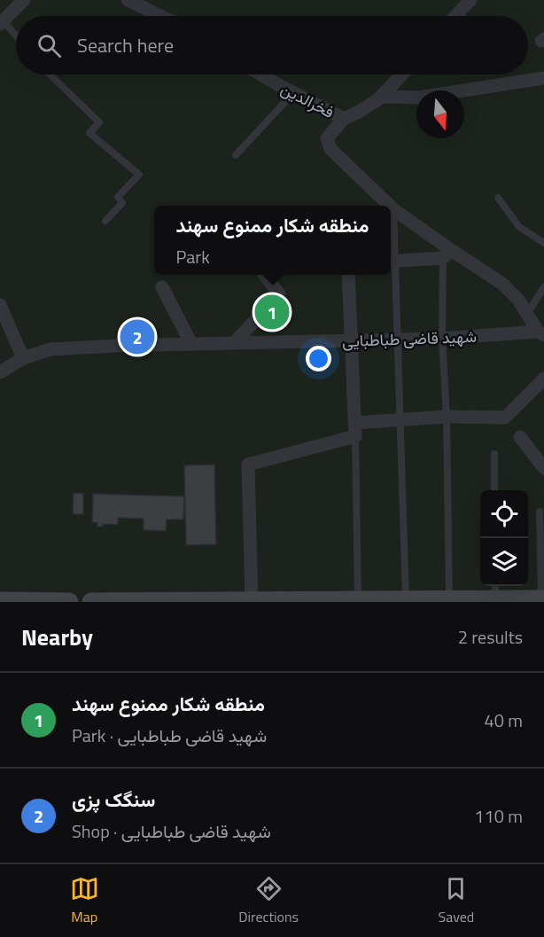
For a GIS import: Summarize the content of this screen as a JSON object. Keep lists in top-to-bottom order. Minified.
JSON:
{"streets":{"street":["فخرالدین","شهید قاضی طباطبایی"]},"north":"bottom","page":{"search":"Search here","popup":["منطقه شکار ممنوع سهند","Park"],"pins":["1","2"],"heading":["Nearby","2 results"],"list":[{"mark":"1","name":"منطقه شکار ممنوع سهند","note":"Park · شهید قاضی طباطبایی","value":"40 m"},{"mark":"2","name":"سنگک پزی","note":"Shop · شهید قاضی طباطبایی","value":"110 m"}],"nav":["Map","Directions","Saved"]}}
